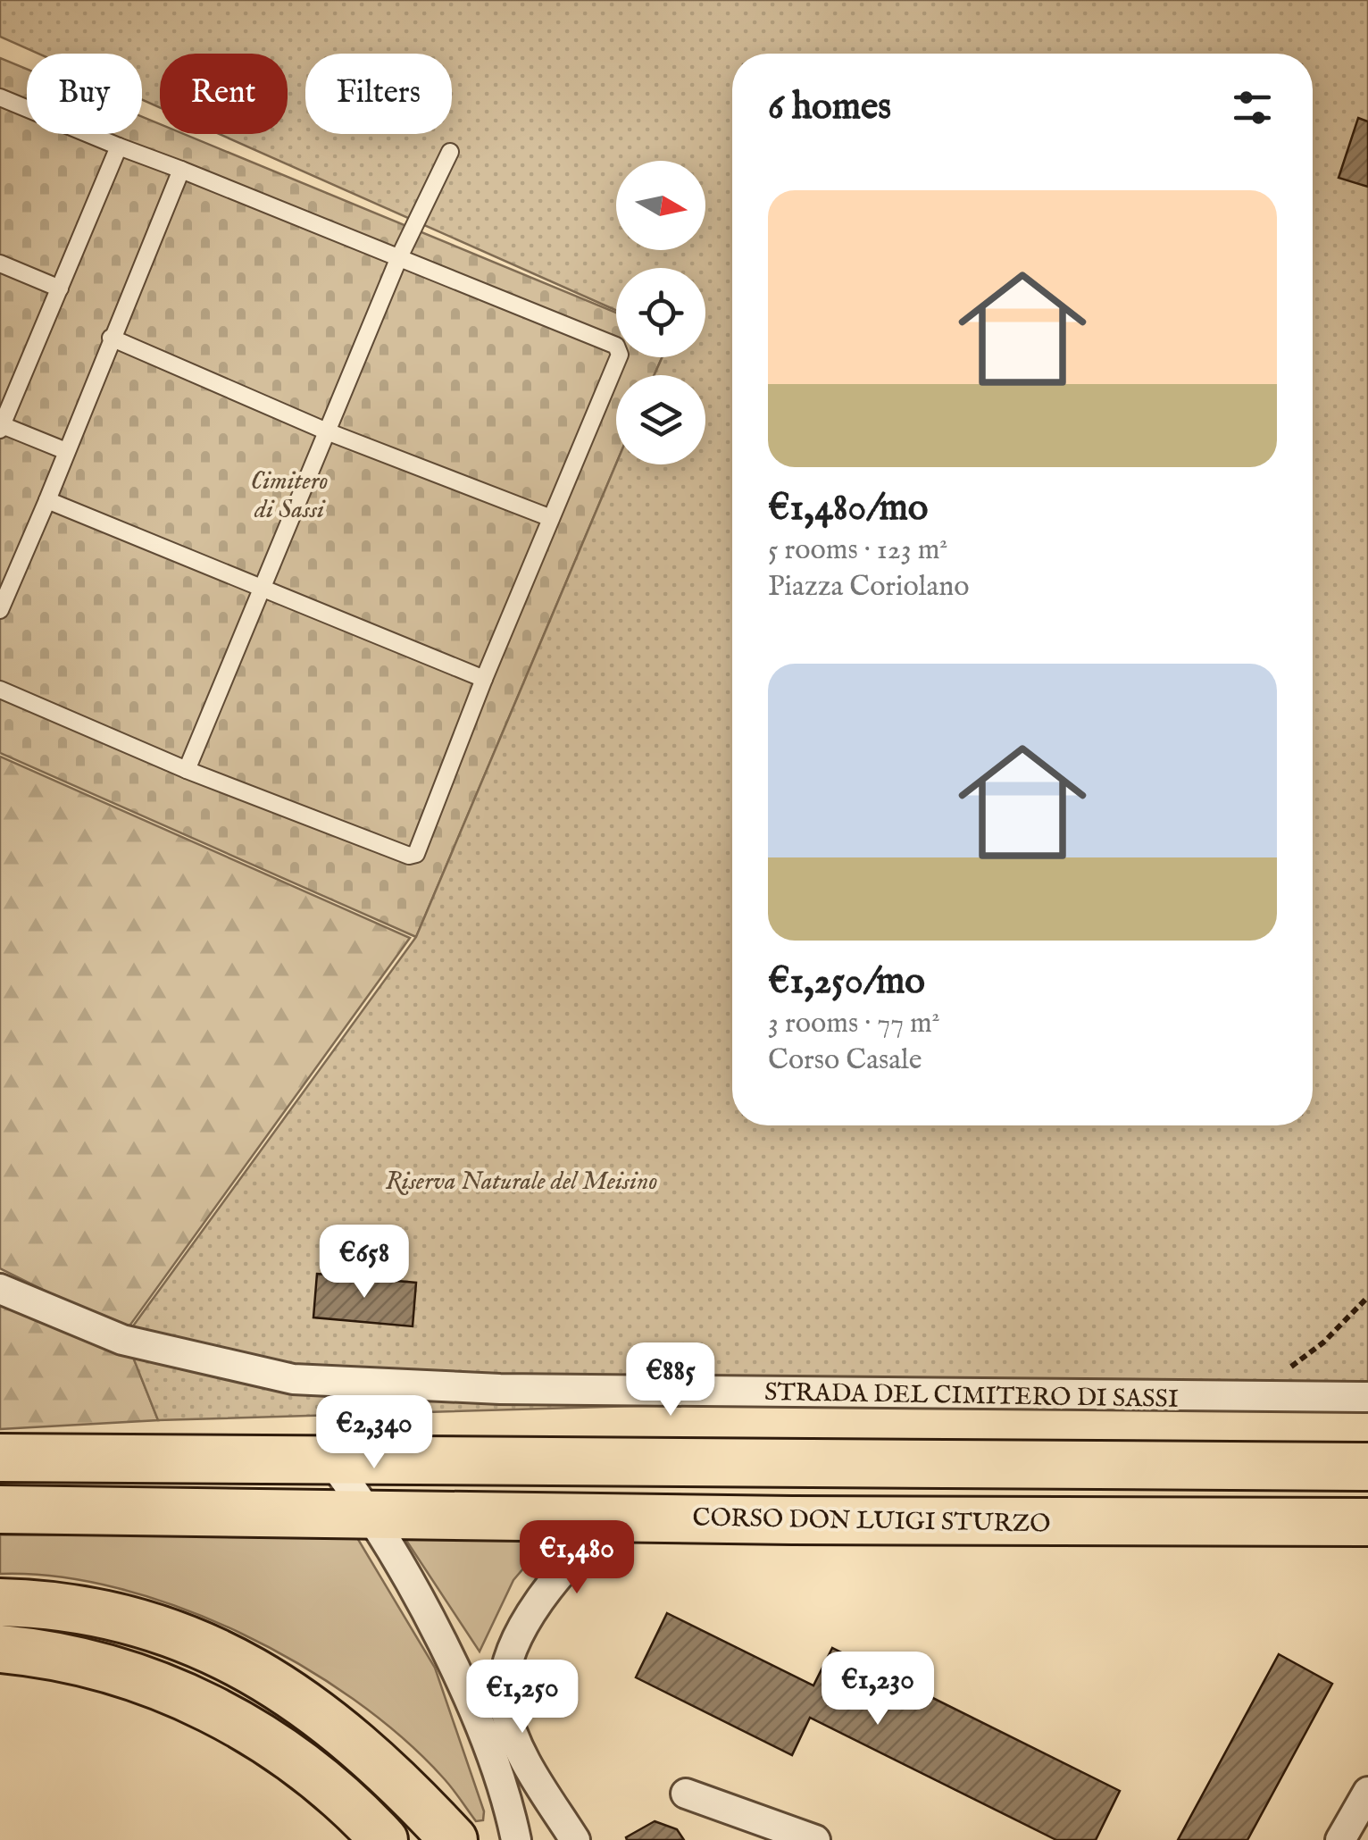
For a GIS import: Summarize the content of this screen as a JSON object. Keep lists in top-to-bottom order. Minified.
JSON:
{"streets":{"main road":["CORSO DON LUIGI STURZO"],"street":["STRADA DEL CIMITERO DI SASSI"]},"parks":["Cimitero di Sassi","Riserva Naturale del Meisino"],"north":"right","page":{"chip":["Buy","Rent","Filters"],"heading":"6 homes","list":[{"name":"€1,480/mo","note":"5 rooms · 123 m² · Piazza Coriolano"},{"name":"€1,250/mo","note":"3 rooms · 77 m² · Corso Casale"}],"price":["€658","€885","€2,340","€1,480","€1,230","€1,250"]}}
